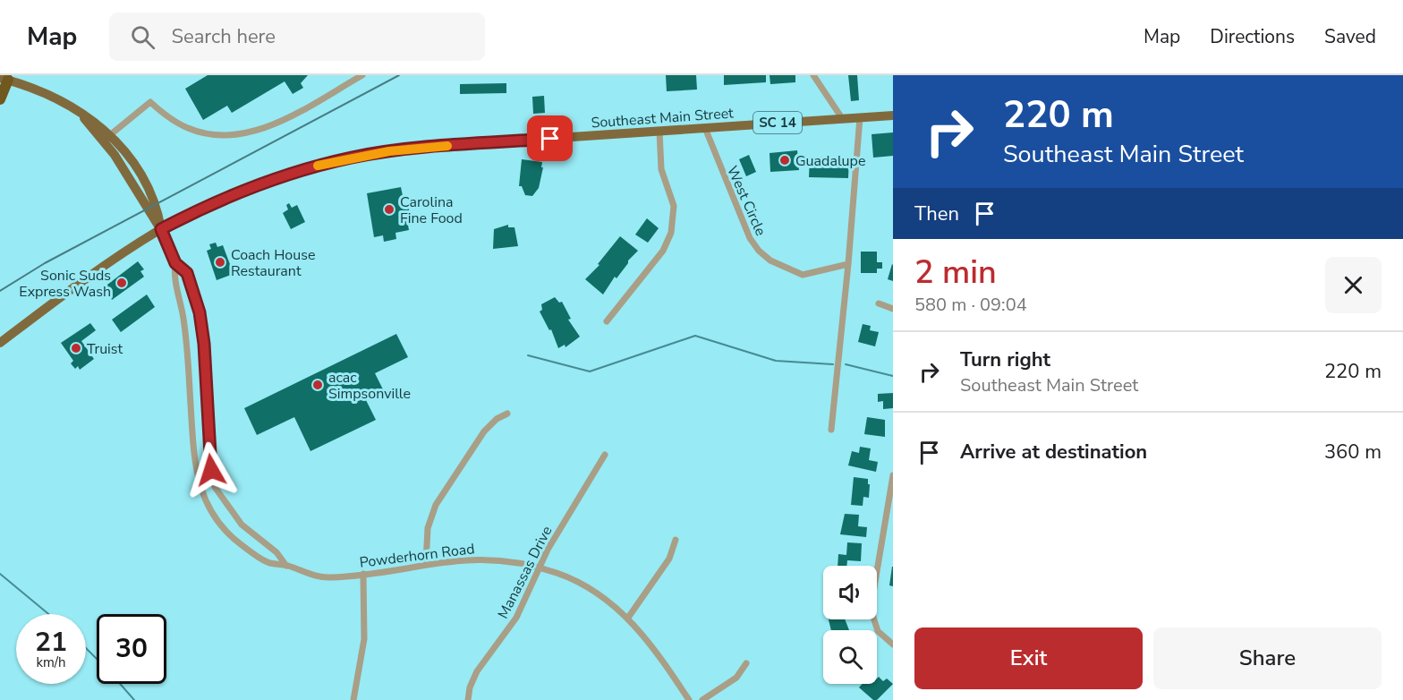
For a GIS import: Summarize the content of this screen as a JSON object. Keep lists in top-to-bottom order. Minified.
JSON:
{"streets":{"main road":["Southeast Main Street","SC 14"],"street":["West Circle","Powderhorn Road","Manassas Drive"]},"crossings":[["Southeast Main Street","West Circle"],["Southeast Main Street","Powderhorn Road"],["Powderhorn Road","Manassas Drive"]],"places":["Guadalupe","Carolina Fine Food","Coach House Restaurant","Sonic Suds Express Wash","Truist","acac Simpsonville"],"page":{"header":"Map","search":"Search here","nav":["Map","Directions","Saved"],"turn":["220 m","Southeast Main Street"],"then":"Then","heading":["2 min","580 m · 09:04"],"list":[{"name":"Turn right","note":"Southeast Main Street","value":"220 m"},{"name":"Arrive at destination","value":"360 m"}],"speed":"21 km/h","limit":"30","buttons":["Exit","Share"]}}
